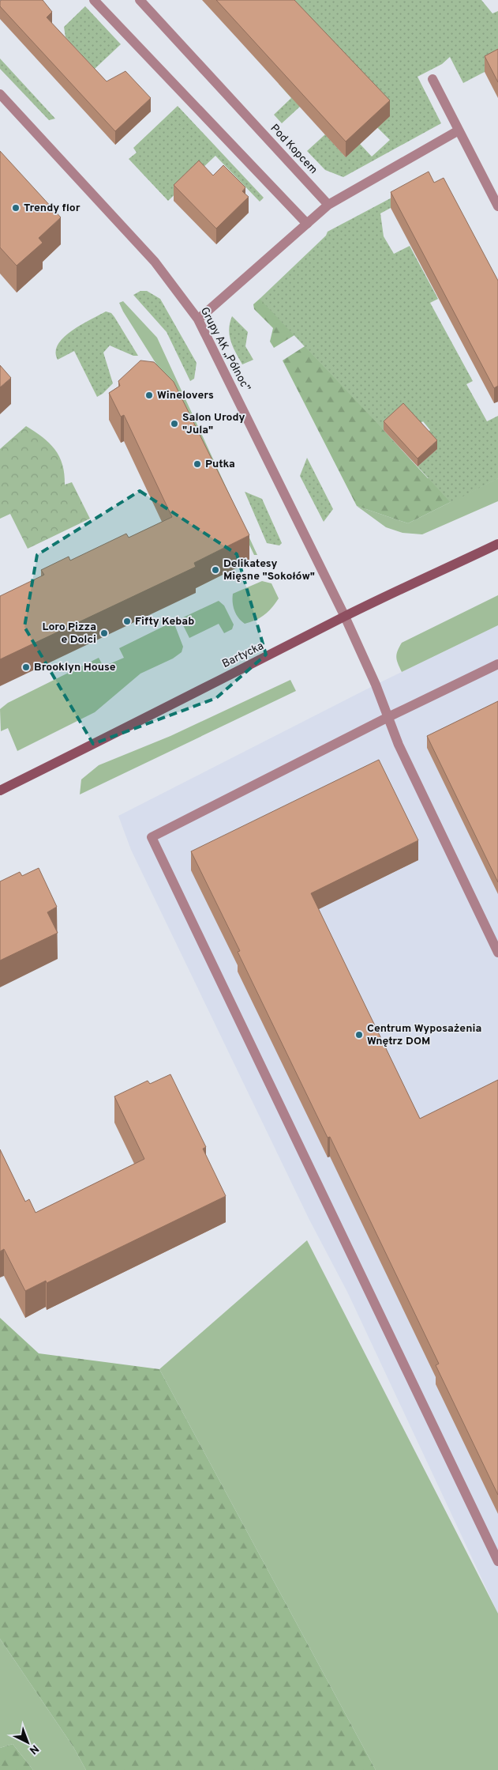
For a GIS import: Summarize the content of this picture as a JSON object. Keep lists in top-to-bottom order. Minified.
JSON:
{"streets":{"street":["Pod Kopcem","Grupy AK „Północ”","Bartycka"]},"crossings":[["Grupy AK „Północ”","Bartycka"]],"places":["Trendy flor","Winelovers","Salon Urody \"Jula\"","Putka","Delikatesy Mięsne \"Sokołów\"","Fifty Kebab","Loro Pizza e Dolci","Brooklyn House","Centrum Wyposażenia Wnętrz DOM"],"north":"bottom right"}
